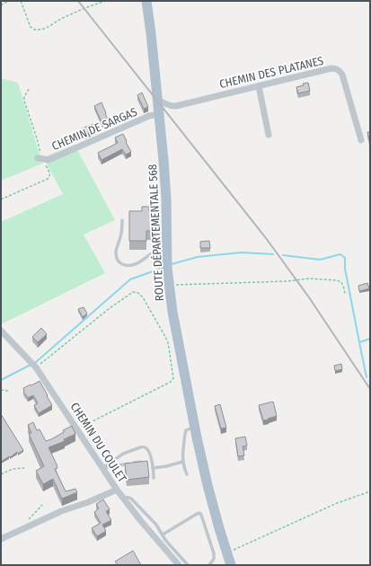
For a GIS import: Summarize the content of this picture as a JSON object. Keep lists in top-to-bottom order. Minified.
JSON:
{"streets":{"main road":["ROUTE DÉPARTEMENTALE 568"],"street":["CHEMIN DES PLATANES","CHEMIN DE SARGAS","CHEMIN DU COULET"]},"crossings":[["CHEMIN DES PLATANES","ROUTE DÉPARTEMENTALE 568"],["CHEMIN DE SARGAS","ROUTE DÉPARTEMENTALE 568"]]}
